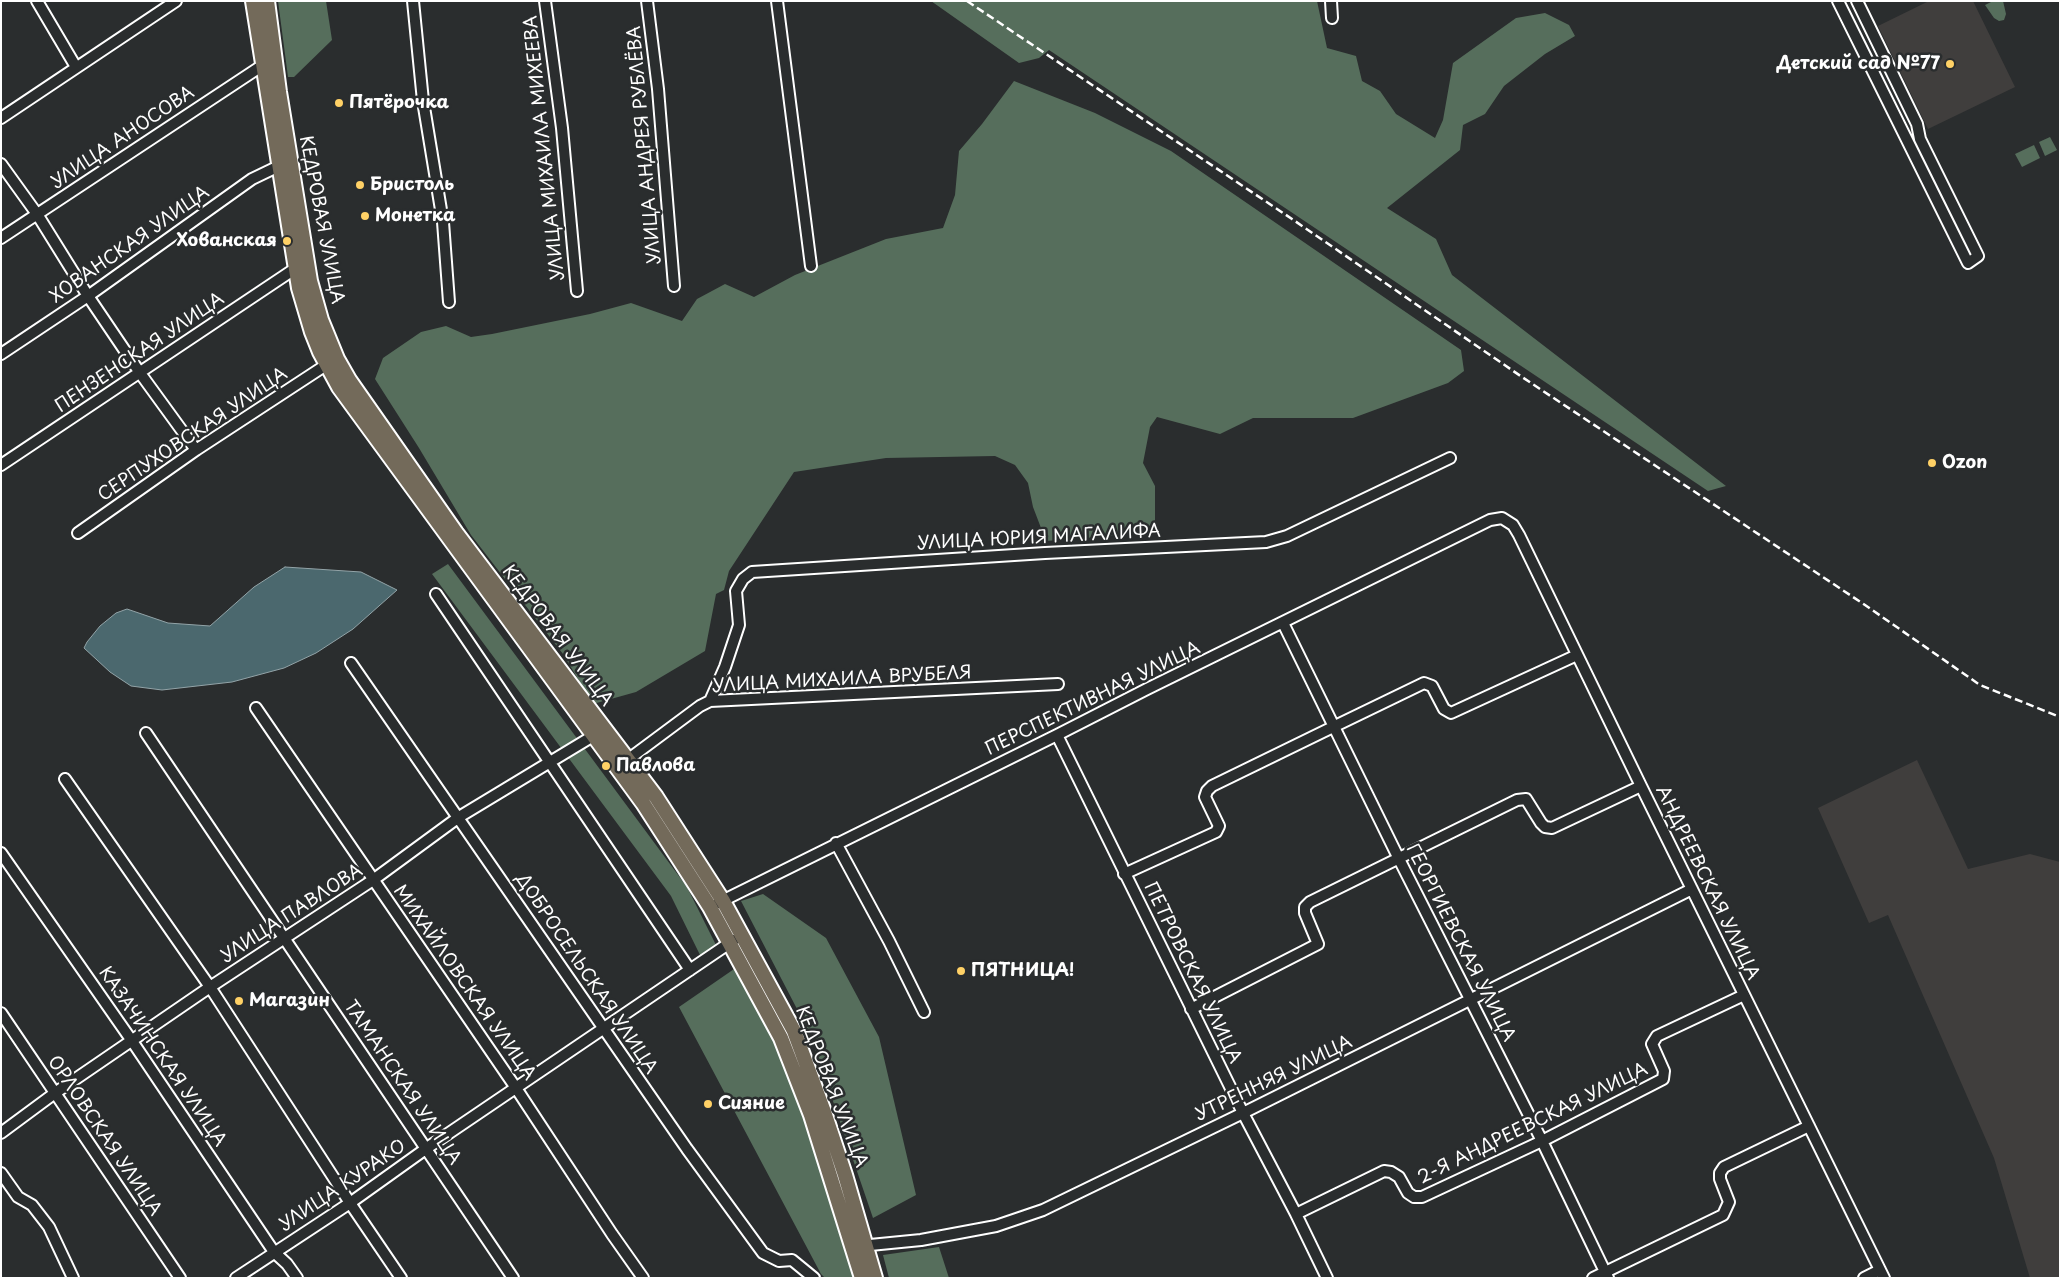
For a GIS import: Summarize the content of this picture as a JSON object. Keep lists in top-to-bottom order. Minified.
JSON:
{"streets":{"main road":["КЕДРОВАЯ УЛИЦА"],"street":["УЛИЦА АНОСОВА","УЛИЦА АНДРЕЯ РУБЛЁВА","УЛИЦА МИХАИЛА МИХЕЕВА","ХОВАНСКАЯ УЛИЦА","ПЕНЗЕНСКАЯ УЛИЦА","СЕРПУХОВСКАЯ УЛИЦА","УЛИЦА ЮРИЯ МАГАЛИФА","УЛИЦА МИХАИЛА ВРУБЕЛЯ","ПЕРСПЕКТИВНАЯ УЛИЦА","АНДРЕЕВСКАЯ УЛИЦА","УЛИЦА ПАВЛОВА","ГЕОРГИЕВСКАЯ УЛИЦА","ПЕТРОВСКАЯ УЛИЦА","ДОБРОСЕЛЬСКАЯ УЛИЦА","МИХАЙЛОВСКАЯ УЛИЦА","КАЗАЧИНСКАЯ УЛИЦА","УТРЕННЯЯ УЛИЦА","ТАМАНСКАЯ УЛИЦА","2-Я АНДРЕЕВСКАЯ УЛИЦА","ОРЛОВСКАЯ УЛИЦА","УЛИЦА КУРАКО"]},"crossings":[["УЛИЦА АНОСОВА","КЕДРОВАЯ УЛИЦА"],["КЕДРОВАЯ УЛИЦА","ХОВАНСКАЯ УЛИЦА"],["КЕДРОВАЯ УЛИЦА","ПЕНЗЕНСКАЯ УЛИЦА"],["КЕДРОВАЯ УЛИЦА","СЕРПУХОВСКАЯ УЛИЦА"],["КЕДРОВАЯ УЛИЦА","УЛИЦА МИХАИЛА ВРУБЕЛЯ"],["КЕДРОВАЯ УЛИЦА","ПЕРСПЕКТИВНАЯ УЛИЦА"],["КЕДРОВАЯ УЛИЦА","УЛИЦА ПАВЛОВА"],["КЕДРОВАЯ УЛИЦА","УТРЕННЯЯ УЛИЦА"],["КЕДРОВАЯ УЛИЦА","УЛИЦА КУРАКО"],["УЛИЦА ЮРИЯ МАГАЛИФА","УЛИЦА МИХАИЛА ВРУБЕЛЯ"],["ПЕРСПЕКТИВНАЯ УЛИЦА","АНДРЕЕВСКАЯ УЛИЦА"],["ПЕРСПЕКТИВНАЯ УЛИЦА","ГЕОРГИЕВСКАЯ УЛИЦА"],["ПЕРСПЕКТИВНАЯ УЛИЦА","ПЕТРОВСКАЯ УЛИЦА"],["АНДРЕЕВСКАЯ УЛИЦА","УТРЕННЯЯ УЛИЦА"],["АНДРЕЕВСКАЯ УЛИЦА","2-Я АНДРЕЕВСКАЯ УЛИЦА"],["УЛИЦА ПАВЛОВА","ДОБРОСЕЛЬСКАЯ УЛИЦА"],["УЛИЦА ПАВЛОВА","МИХАЙЛОВСКАЯ УЛИЦА"],["УЛИЦА ПАВЛОВА","КАЗАЧИНСКАЯ УЛИЦА"],["УЛИЦА ПАВЛОВА","ТАМАНСКАЯ УЛИЦА"],["УЛИЦА ПАВЛОВА","ОРЛОВСКАЯ УЛИЦА"],["ГЕОРГИЕВСКАЯ УЛИЦА","УТРЕННЯЯ УЛИЦА"],["ГЕОРГИЕВСКАЯ УЛИЦА","2-Я АНДРЕЕВСКАЯ УЛИЦА"],["ПЕТРОВСКАЯ УЛИЦА","УТРЕННЯЯ УЛИЦА"],["ПЕТРОВСКАЯ УЛИЦА","2-Я АНДРЕЕВСКАЯ УЛИЦА"],["ДОБРОСЕЛЬСКАЯ УЛИЦА","УЛИЦА КУРАКО"],["МИХАЙЛОВСКАЯ УЛИЦА","УЛИЦА КУРАКО"],["КАЗАЧИНСКАЯ УЛИЦА","УЛИЦА КУРАКО"],["ТАМАНСКАЯ УЛИЦА","УЛИЦА КУРАКО"]],"places":["Детский сад №77","Пятёрочка","Бристоль","Монетка","Хованская","Ozon","Павлова","ПЯТНИЦА!","Магазин","Сияние"]}
